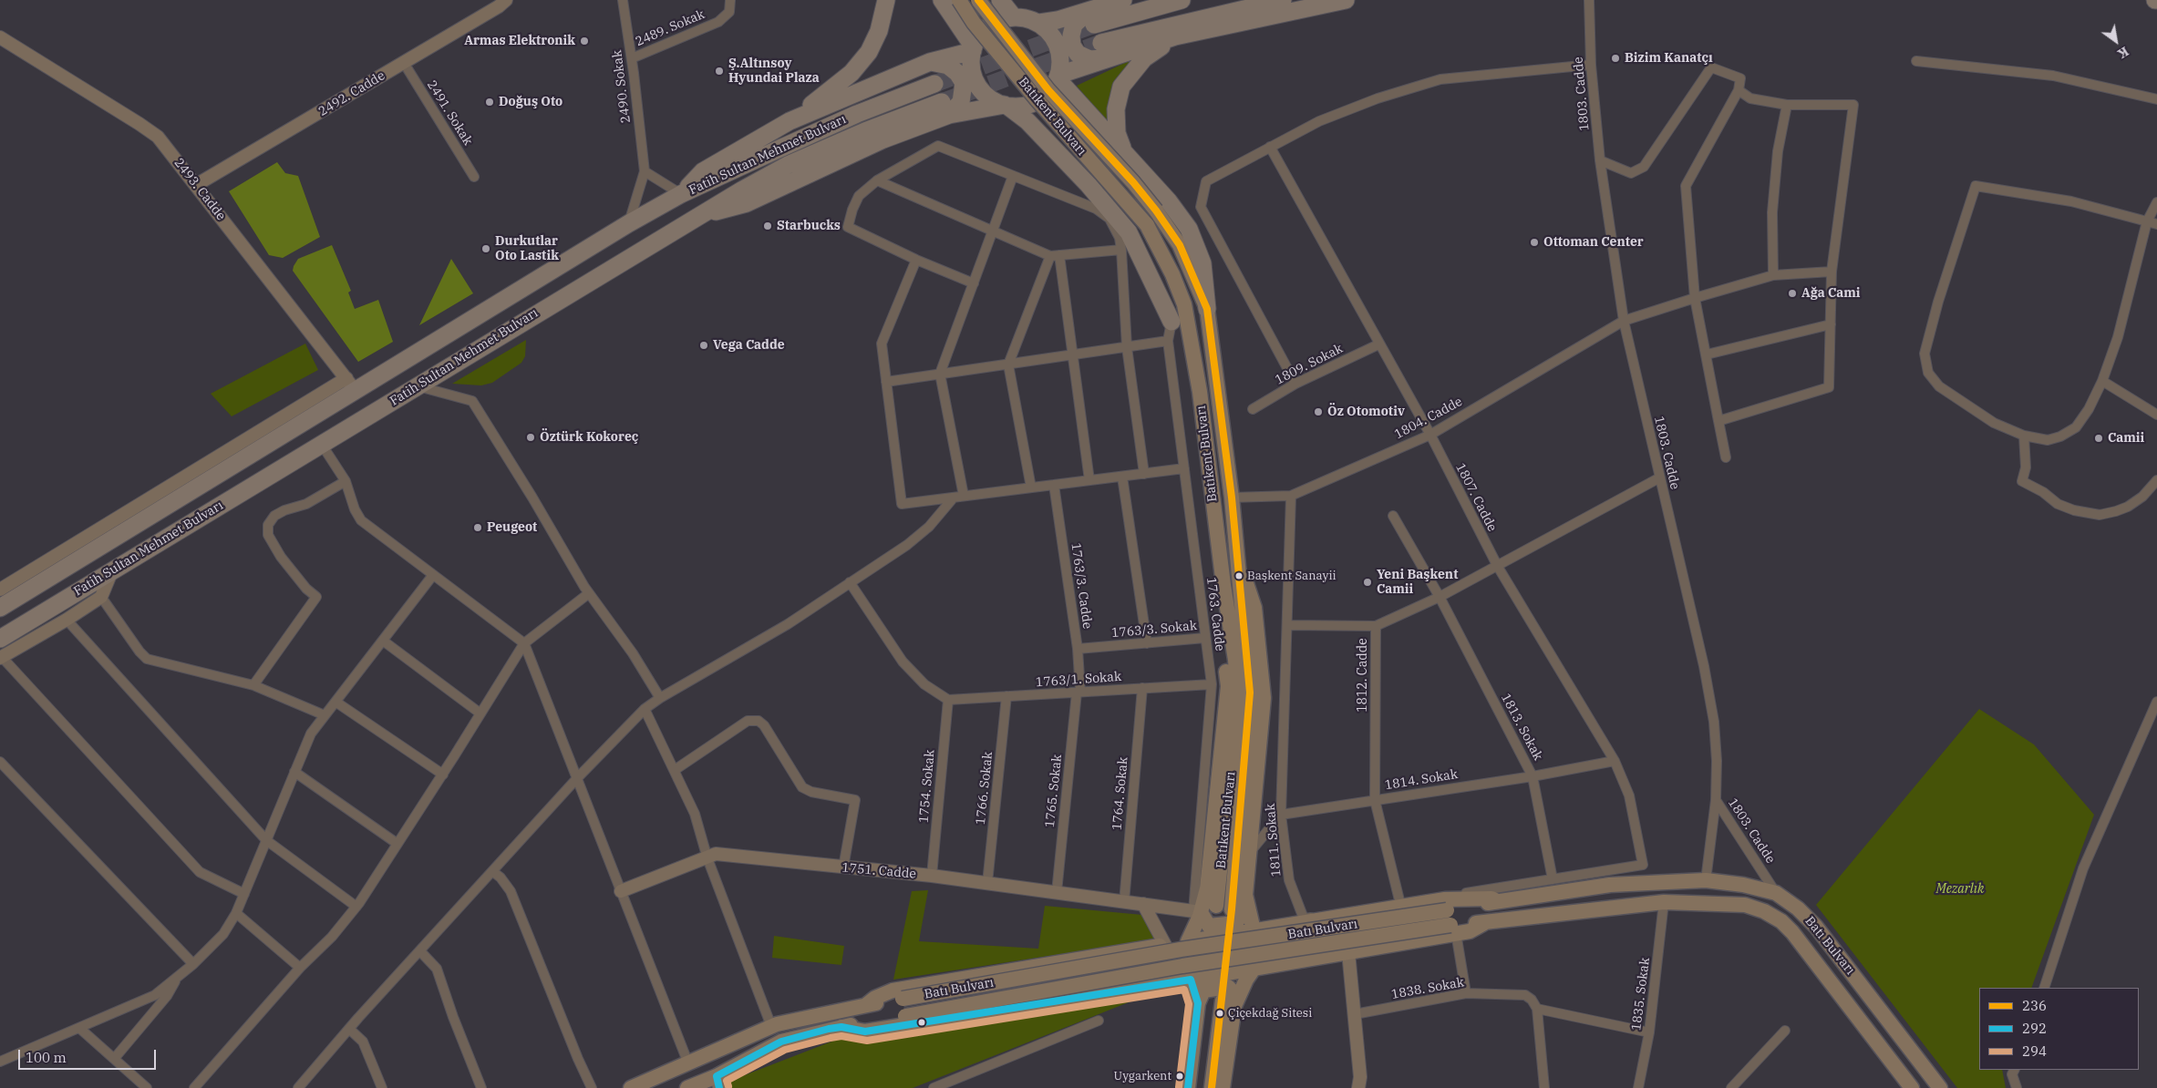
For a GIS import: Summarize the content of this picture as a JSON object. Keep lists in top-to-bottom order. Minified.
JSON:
{"streets":{"highway":["Fatih Sultan Mehmet Bulvarı"],"main road":["Batıkent Bulvarı","Batı Bulvarı"],"street":["2489. Sokak","2490. Sokak","2492. Cadde","1803. Cadde","2491. Sokak","2493. Cadde","1809. Sokak","1804. Cadde","1807. Cadde","1763/3. Cadde","1763. Cadde","1763/3. Sokak","1812. Cadde","1763/1. Sokak","1813. Sokak","1814. Sokak","1754. Sokak","1766. Sokak","1765. Sokak","1764. Sokak","1811. Sokak","1751. Cadde","1838. Sokak","1835. Sokak"]},"crossings":[["2489. Sokak","2490. Sokak"],["2490. Sokak","Fatih Sultan Mehmet Bulvarı"],["2492. Cadde","2491. Sokak"],["2492. Cadde","2493. Cadde"],["1803. Cadde","1804. Cadde"],["1803. Cadde","1812. Cadde"],["1803. Cadde","Batı Bulvarı"],["Batıkent Bulvarı","1804. Cadde"],["Fatih Sultan Mehmet Bulvarı","2493. Cadde"],["1809. Sokak","1807. Cadde"],["1804. Cadde","1807. Cadde"],["1804. Cadde","1811. Sokak"],["1807. Cadde","1812. Cadde"],["1807. Cadde","1814. Sokak"],["1807. Cadde","1811. Sokak"],["1763/3. Cadde","1763/3. Sokak"],["1763/3. Cadde","1763/1. Sokak"],["1763/3. Cadde","1765. Sokak"],["1763. Cadde","1763/3. Sokak"],["1763. Cadde","1763/1. Sokak"],["1763. Cadde","1751. Cadde"],["1812. Cadde","1813. Sokak"],["1812. Cadde","1814. Sokak"],["1812. Cadde","1811. Sokak"],["1763/1. Sokak","1754. Sokak"],["1763/1. Sokak","1766. Sokak"],["1763/1. Sokak","1765. Sokak"],["1763/1. Sokak","1764. Sokak"],["1813. Sokak","1814. Sokak"],["1813. Sokak","1811. Sokak"],["1814. Sokak","1811. Sokak"],["1754. Sokak","1751. Cadde"],["1766. Sokak","1751. Cadde"],["1765. Sokak","1751. Cadde"],["1764. Sokak","1751. Cadde"],["Batı Bulvarı","1835. Sokak"]],"parks":["Mezarlık"],"places":["Armas Elektronik","Bizim Kanatçı","Ş.Altınsoy Hyundai Plaza","Doğuş Oto","Starbucks","Ottoman Center","Durkutlar Oto Lastik","Ağa Cami","Vega Cadde","Öz Otomotiv","Öztürk Kokoreç","Camii","Peugeot","Başkent Sanayii","Yeni Başkent Camii","Çiçekdağ Sitesi","Uygarkent"],"lines":["transit line 236","transit line 292","transit line 294"],"legend":["236","292","294"],"scale_bar":"100 m","north":"bottom right"}
